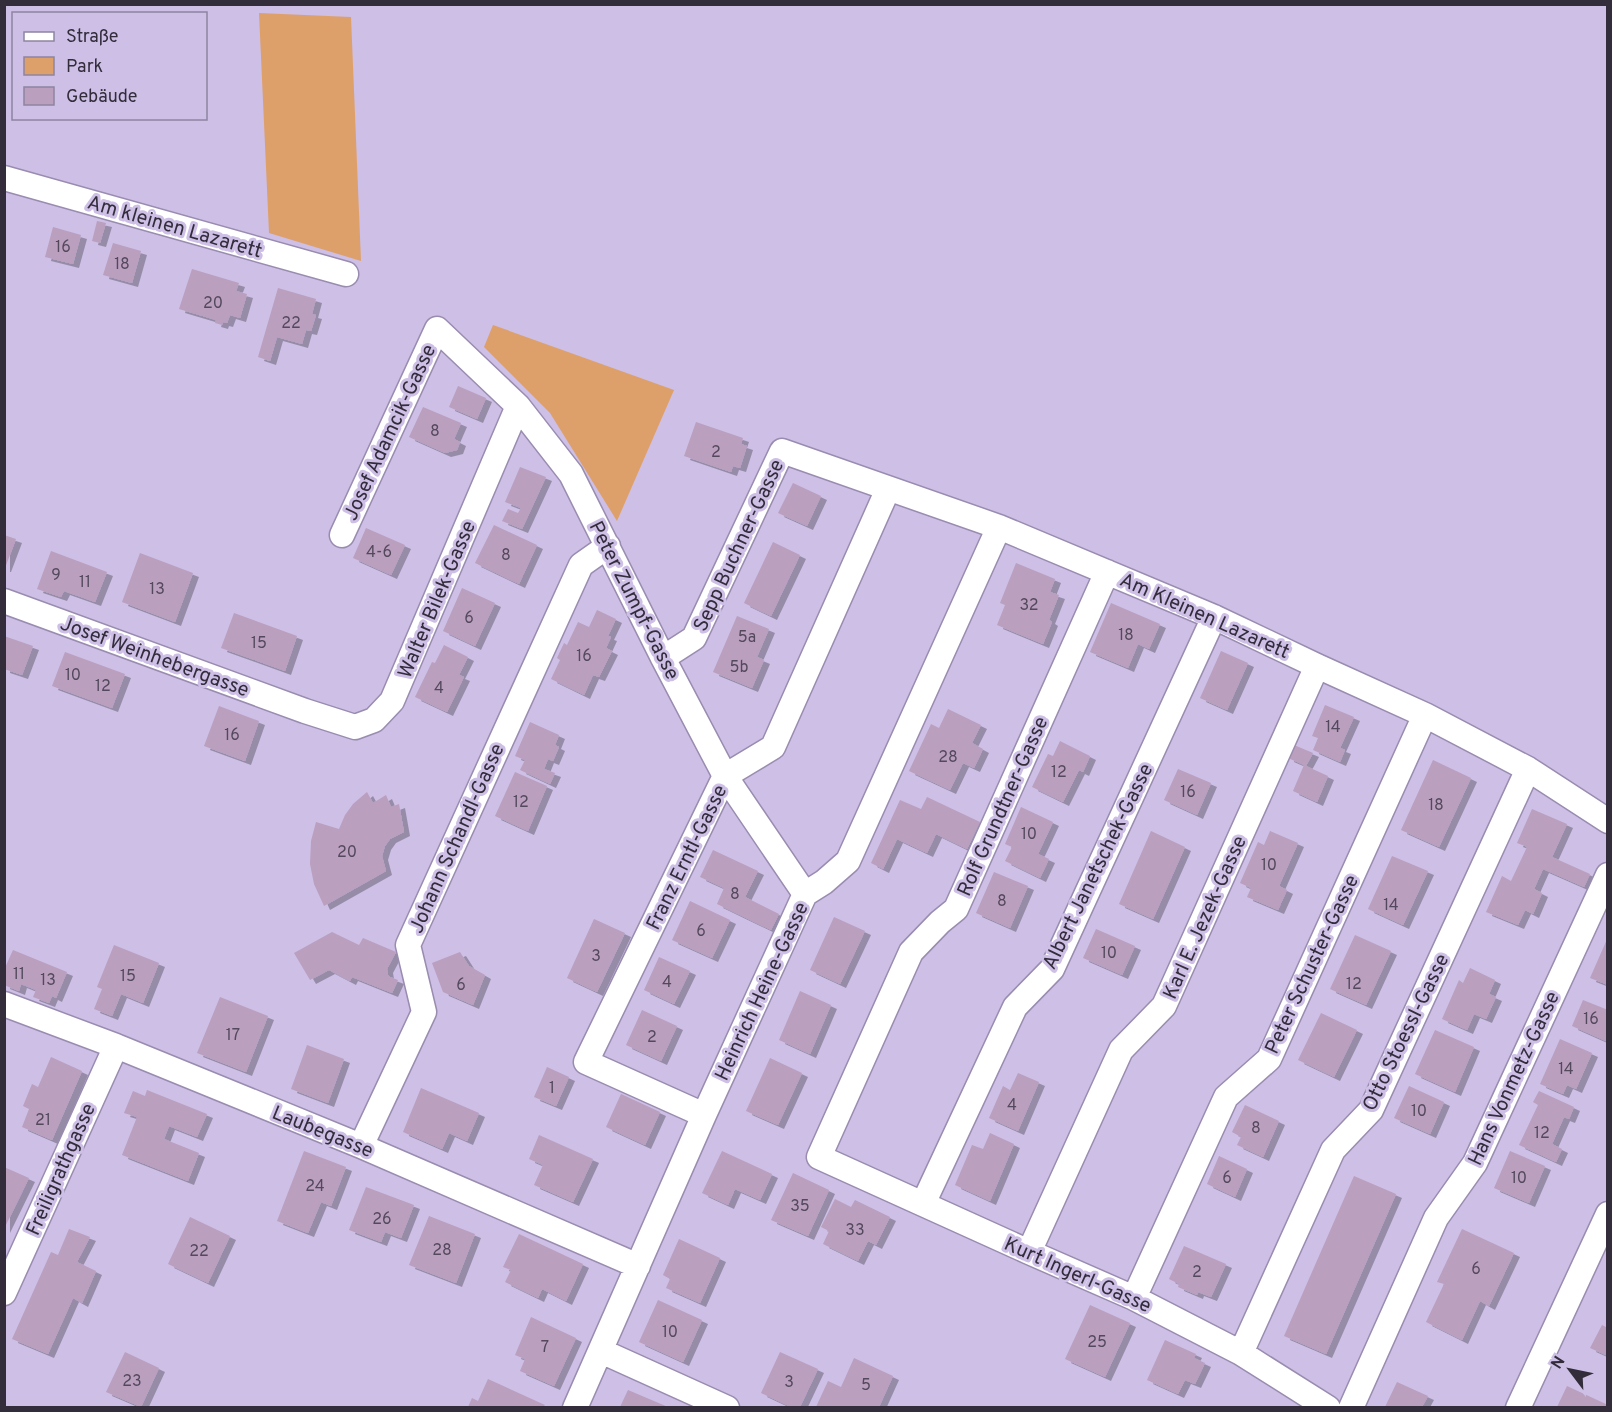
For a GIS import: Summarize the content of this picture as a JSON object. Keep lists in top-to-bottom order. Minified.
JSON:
{"streets":{"street":["Am kleinen Lazarett","Josef Adamcik-Gasse","Sepp Buchner-Gasse","Walter Bilek-Gasse","Peter Zumpf-Gasse","Am Kleinen Lazarett","Josef Weinhebergasse","Rolf Grundtner-Gasse","Johann Schandl-Gasse","Franz Erntl-Gasse","Albert Janetschek-Gasse","Karl E. Jezek-Gasse","Peter Schuster-Gasse","Heinrich Heine-Gasse","Otto Stoessl-Gasse","Hans Vonmetz-Gasse","Laubegasse","Freiligrathgasse","Kurt Ingerl-Gasse"]},"crossings":[["Josef Adamcik-Gasse","Peter Zumpf-Gasse"],["Sepp Buchner-Gasse","Peter Zumpf-Gasse"],["Sepp Buchner-Gasse","Am Kleinen Lazarett"],["Walter Bilek-Gasse","Peter Zumpf-Gasse"],["Walter Bilek-Gasse","Josef Weinhebergasse"],["Peter Zumpf-Gasse","Johann Schandl-Gasse"],["Peter Zumpf-Gasse","Franz Erntl-Gasse"],["Peter Zumpf-Gasse","Heinrich Heine-Gasse"],["Am Kleinen Lazarett","Rolf Grundtner-Gasse"],["Am Kleinen Lazarett","Franz Erntl-Gasse"],["Am Kleinen Lazarett","Albert Janetschek-Gasse"],["Am Kleinen Lazarett","Karl E. Jezek-Gasse"],["Am Kleinen Lazarett","Peter Schuster-Gasse"],["Am Kleinen Lazarett","Heinrich Heine-Gasse"],["Am Kleinen Lazarett","Otto Stoessl-Gasse"],["Rolf Grundtner-Gasse","Kurt Ingerl-Gasse"],["Johann Schandl-Gasse","Laubegasse"],["Franz Erntl-Gasse","Heinrich Heine-Gasse"],["Albert Janetschek-Gasse","Kurt Ingerl-Gasse"],["Karl E. Jezek-Gasse","Kurt Ingerl-Gasse"],["Peter Schuster-Gasse","Kurt Ingerl-Gasse"],["Heinrich Heine-Gasse","Laubegasse"],["Otto Stoessl-Gasse","Kurt Ingerl-Gasse"],["Laubegasse","Freiligrathgasse"]],"house_numbers":["16","18","20","22","8","2","4-6","8","9","11","13","32","6","18","5a","15","16","5b","10","12","4","14","16","28","12","16","12","18","10","20","10","8","8","14","6","10","3","11","15","13","4","12","6","16","17","2","14","1","4","10","21","8","12","6","10","24","35","26","33","28","22","6","2","10","25","7","23","3","5"],"legend":["Straße","Park","Gebäude"],"north":"top left"}
